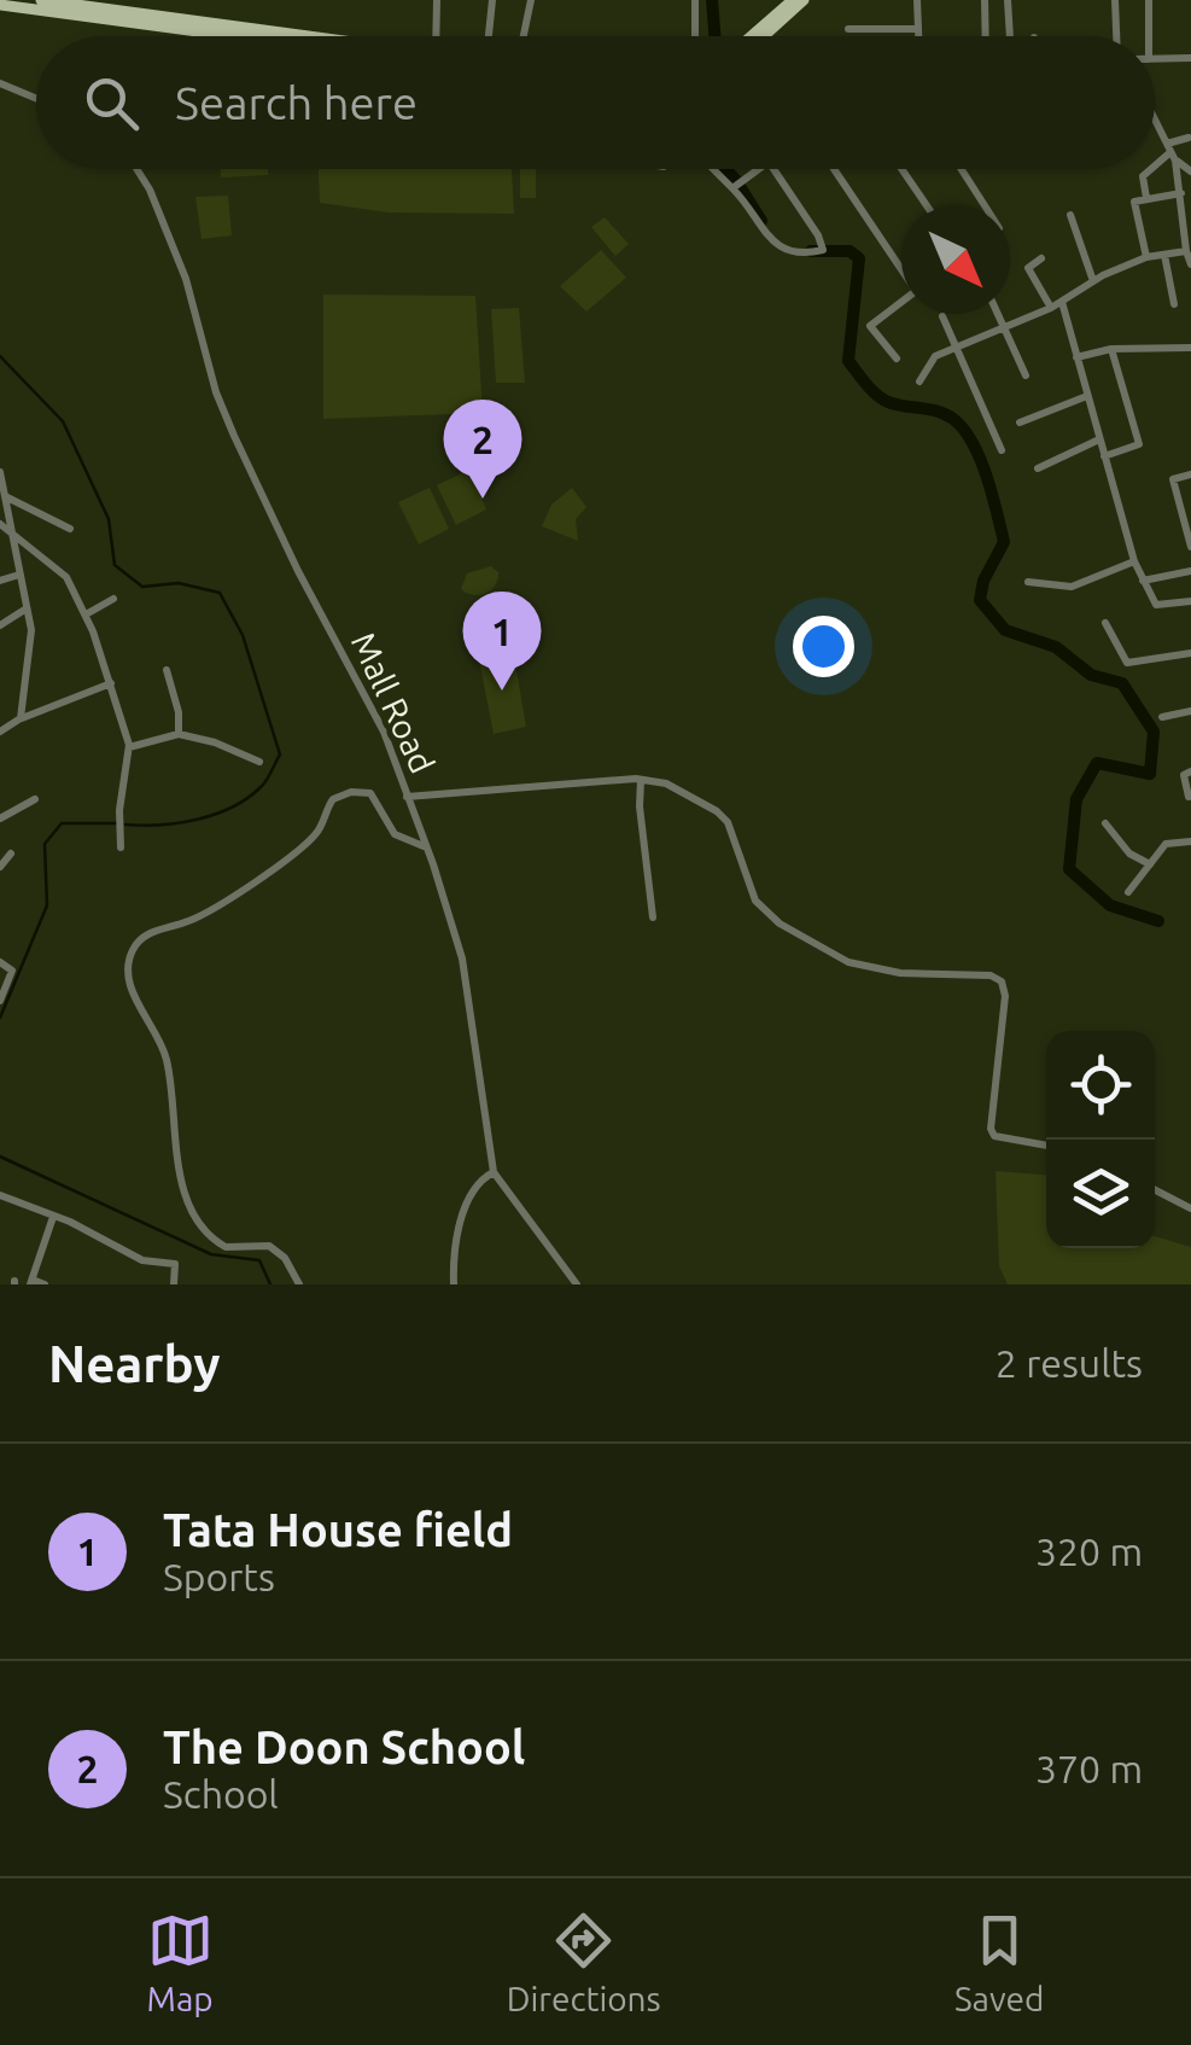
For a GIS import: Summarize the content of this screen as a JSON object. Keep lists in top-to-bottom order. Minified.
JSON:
{"streets":{"street":["Mall Road"]},"north":"bottom right","page":{"search":"Search here","pins":["2","1"],"heading":["Nearby","2 results"],"list":[{"mark":"1","name":"Tata House field","note":"Sports","value":"320 m"},{"mark":"2","name":"The Doon School","note":"School","value":"370 m"}],"nav":["Map","Directions","Saved"]}}
